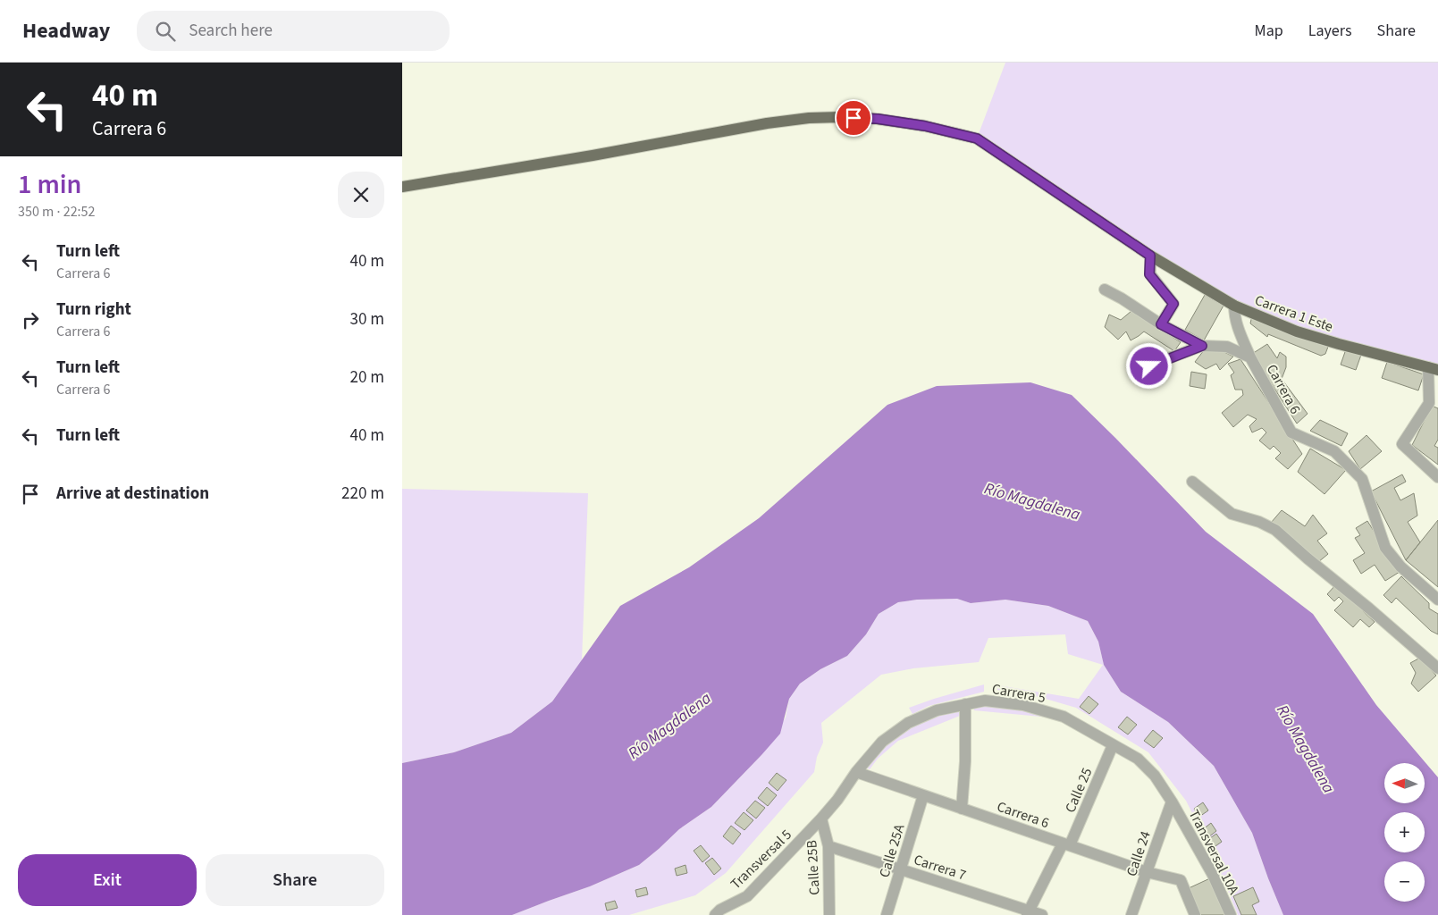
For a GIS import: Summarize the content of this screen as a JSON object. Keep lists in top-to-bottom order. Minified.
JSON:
{"streets":{"main road":["Carrera 1 Este"],"street":["Carrera 6","Carrera 5","Calle 25","Calle 25A","Transversal 10A","Calle 24","Transversal 5","Carrera 7","Calle 25B"]},"crossings":[["Carrera 6","Carrera 5"],["Carrera 6","Calle 25"],["Carrera 6","Calle 25A"],["Carrera 6","Calle 24"],["Carrera 5","Calle 25"],["Carrera 5","Transversal 10A"],["Carrera 5","Calle 24"],["Carrera 5","Transversal 5"],["Carrera 5","Calle 25B"],["Calle 25","Carrera 7"],["Calle 25A","Carrera 7"],["Transversal 10A","Calle 24"],["Transversal 5","Calle 25B"],["Carrera 7","Calle 25B"]],"water":["Río Magdalena"],"north":"left","page":{"header":"Headway","search":"Search here","nav":["Map","Layers","Share"],"turn":["40 m","Carrera 6"],"heading":["1 min","350 m · 22:52"],"list":[{"name":"Turn left","note":"Carrera 6","value":"40 m"},{"name":"Turn right","note":"Carrera 6","value":"30 m"},{"name":"Turn left","note":"Carrera 6","value":"20 m"},{"name":"Turn left","value":"40 m"},{"name":"Arrive at destination","value":"220 m"}],"map_buttons":["+","−"],"buttons":["Exit","Share"]}}
